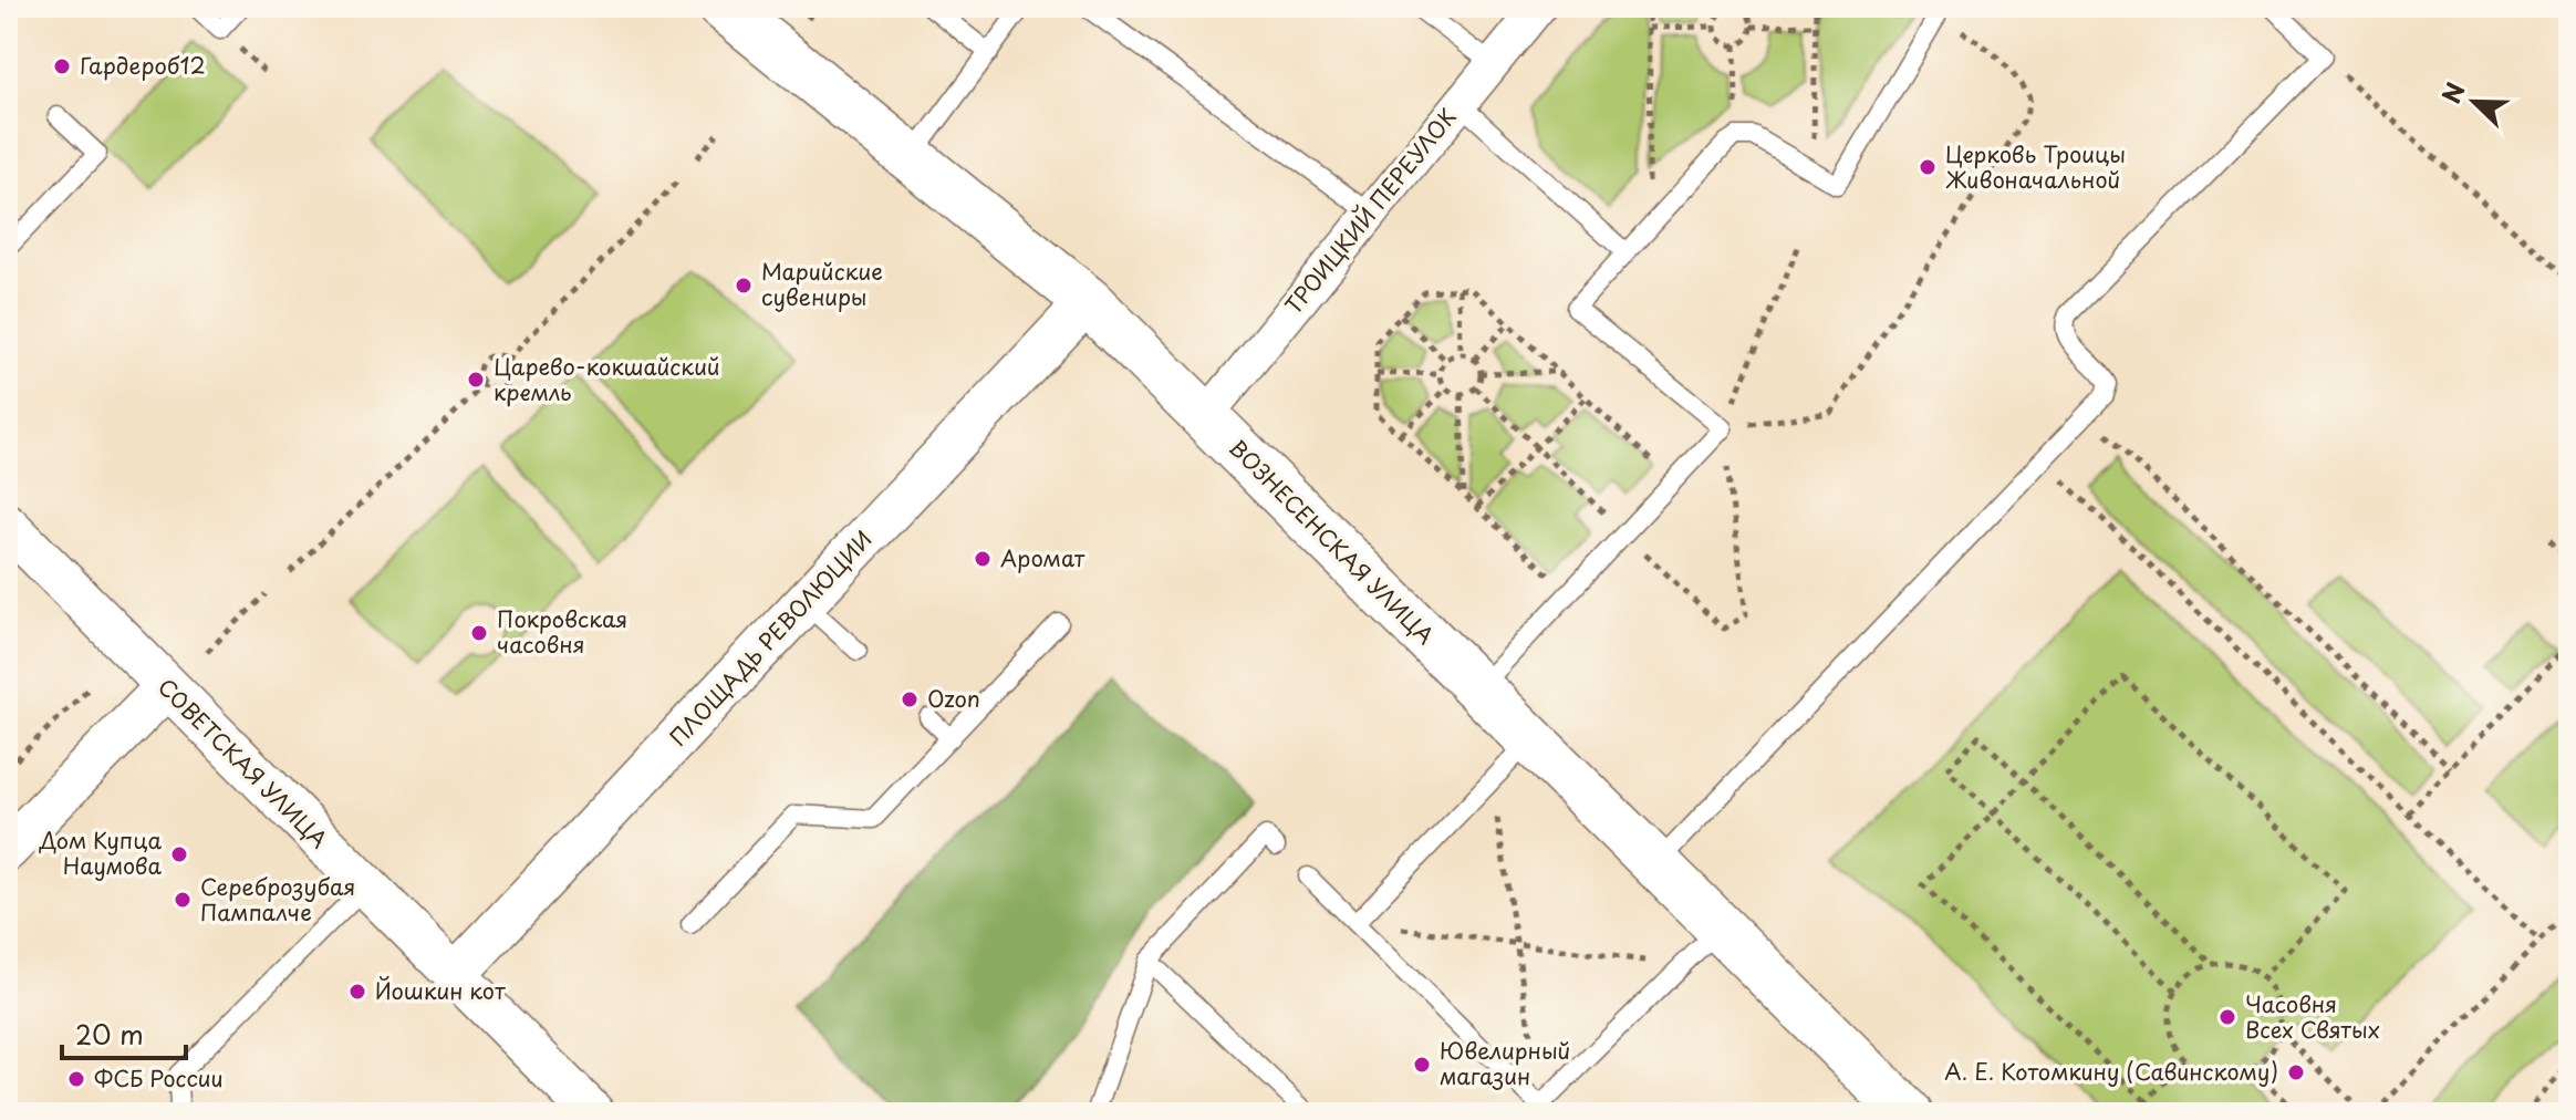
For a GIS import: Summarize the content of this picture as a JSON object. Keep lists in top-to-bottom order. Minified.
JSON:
{"streets":{"main road":["ВОЗНЕСЕНСКАЯ УЛИЦА"],"street":["ТРОИЦКИЙ ПЕРЕУЛОК","ПЛОЩАДЬ РЕВОЛЮЦИИ","СОВЕТСКАЯ УЛИЦА"]},"crossings":[["ТРОИЦКИЙ ПЕРЕУЛОК","ВОЗНЕСЕНСКАЯ УЛИЦА"],["ВОЗНЕСЕНСКАЯ УЛИЦА","ПЛОЩАДЬ РЕВОЛЮЦИИ"],["ПЛОЩАДЬ РЕВОЛЮЦИИ","СОВЕТСКАЯ УЛИЦА"]],"places":["Гардероб12","Церковь Троицы Живоначальной","Марийские сувениры","Царево-кокшайский кремль","Аромат","Покровская часовня","Ozon","Дом Купца Наумова","Сереброзубая Пампалче","Йошкин кот","Часовня Всех Святых","Ювелирный магазин","А. Е. Котомкину (Савинскому)","ФСБ России"],"scale_bar":"20 m","north":"top left"}
